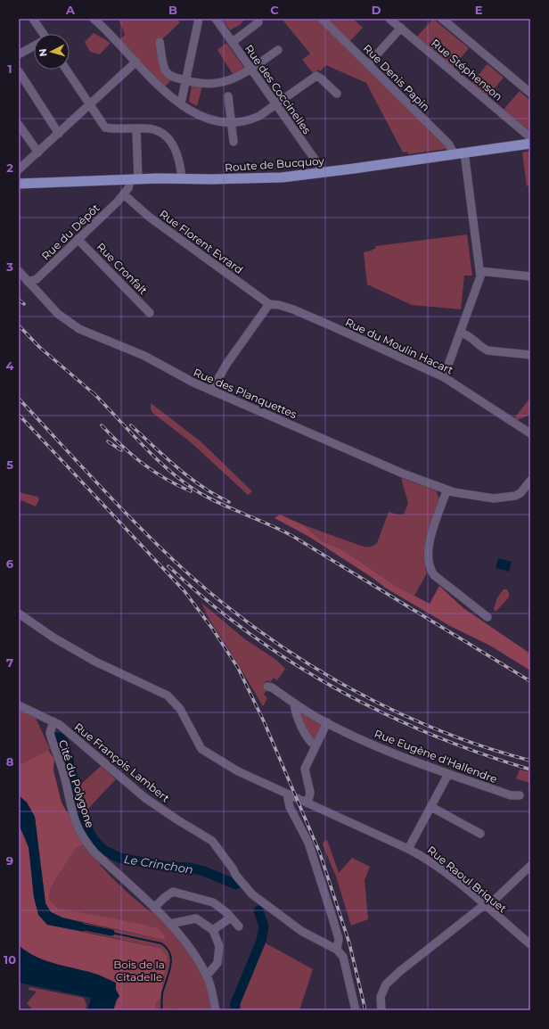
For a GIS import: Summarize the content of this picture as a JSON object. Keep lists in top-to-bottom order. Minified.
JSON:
{"streets":{"main road":["Route de Bucquoy"],"street":["Rue Stéphenson","Rue Denis Papin","Rue des Coccinelles","Rue du Dépôt","Rue Florent Evrard","Rue Cronfalt","Rue du Moulin Hacart","Rue des Planquettes","Rue Eugène d'Hallendre","Rue François Lambert","Cité du Polygone","Rue Raoul Briquet"]},"crossings":[["Rue Denis Papin","Route de Bucquoy"],["Rue des Coccinelles","Route de Bucquoy"],["Route de Bucquoy","Rue du Dépôt"],["Rue du Dépôt","Rue Florent Evrard"],["Rue du Dépôt","Rue Cronfalt"],["Rue du Dépôt","Rue des Planquettes"],["Rue Florent Evrard","Rue du Moulin Hacart"],["Rue François Lambert","Cité du Polygone"]],"water":["Le Crinchon"],"parks":["Bois de la Citadelle"],"north":"left","grid":{"columns":["A","B","C","D","E"],"rows":["1","2","3","4","5","6","7","8","9","10"]}}
